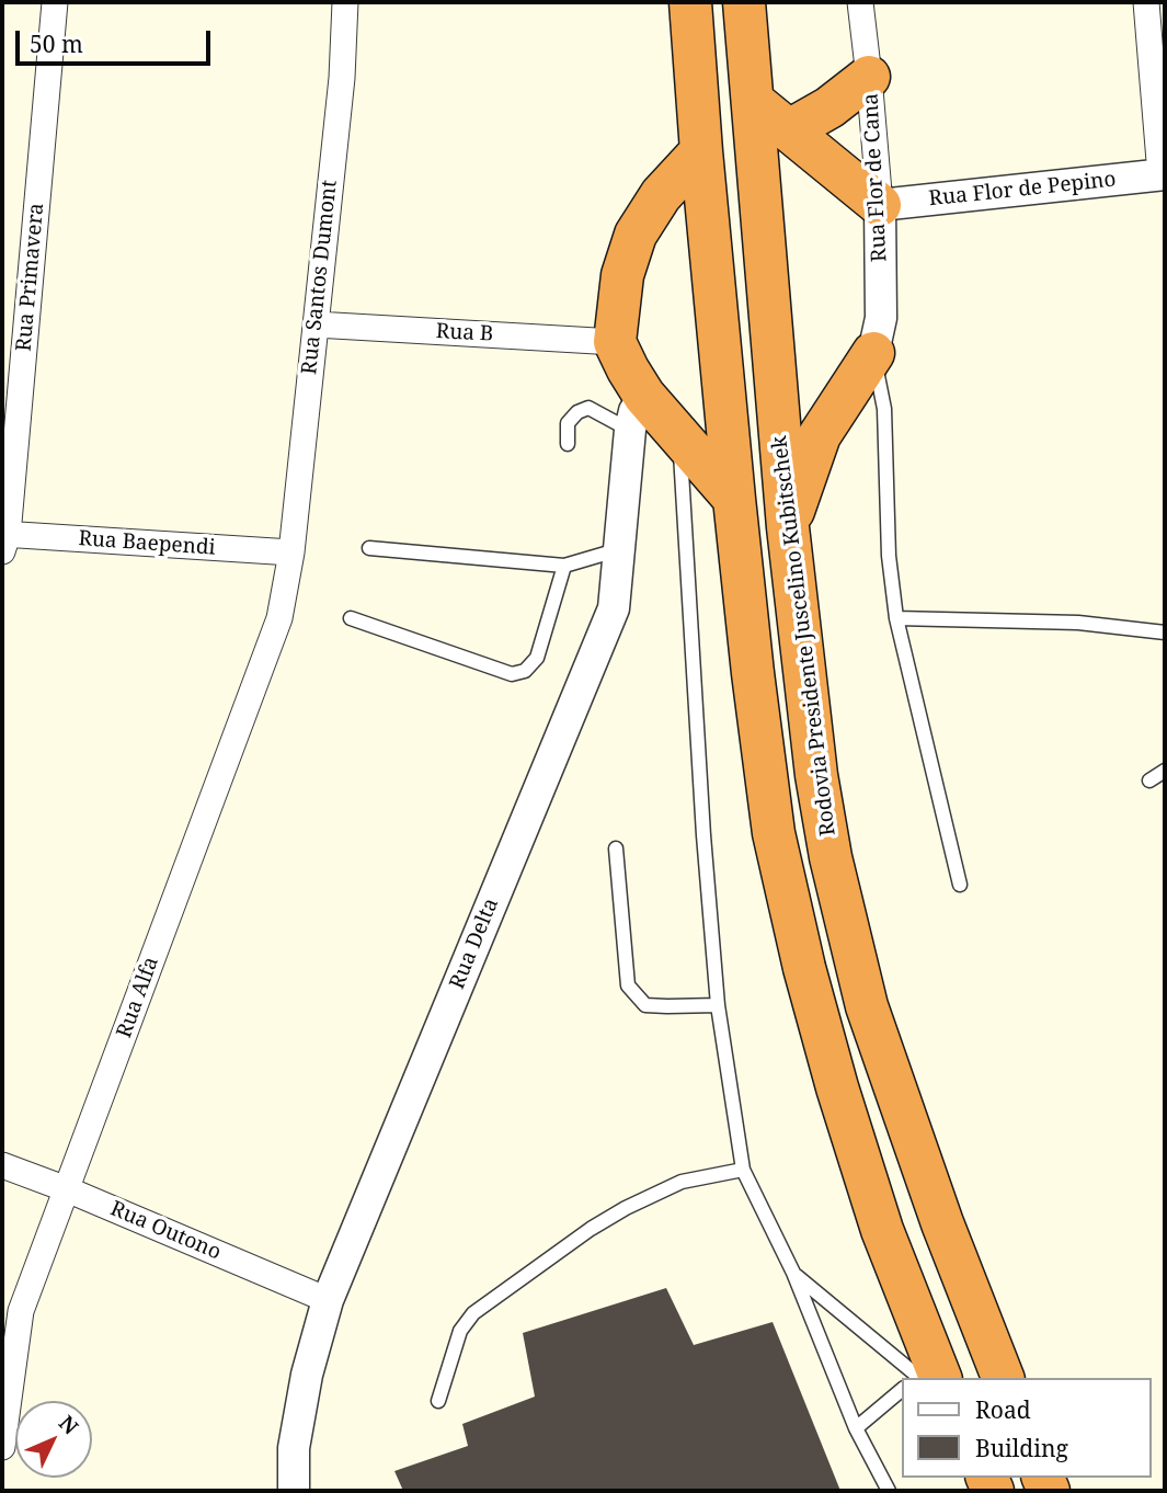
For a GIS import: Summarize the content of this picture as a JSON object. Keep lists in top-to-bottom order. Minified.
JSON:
{"streets":{"highway":["Rodovia Presidente Juscelino Kubitschek"],"street":["Rua Flor de Cana","Rua Flor de Pepino","Rua Primavera","Rua Santos Dumont","Rua B","Rua Baependi","Rua Delta","Rua Alfa","Rua Outono"]},"crossings":[["Rua Flor de Cana","Rua Flor de Pepino"],["Rua Primavera","Rua Baependi"],["Rua Santos Dumont","Rua B"],["Rua Santos Dumont","Rua Baependi"],["Rua Santos Dumont","Rua Alfa"],["Rua Baependi","Rua Alfa"],["Rua Delta","Rua Outono"],["Rua Alfa","Rua Outono"]],"legend":["Road","Building"],"scale_bar":"50 m","north":"top right"}
